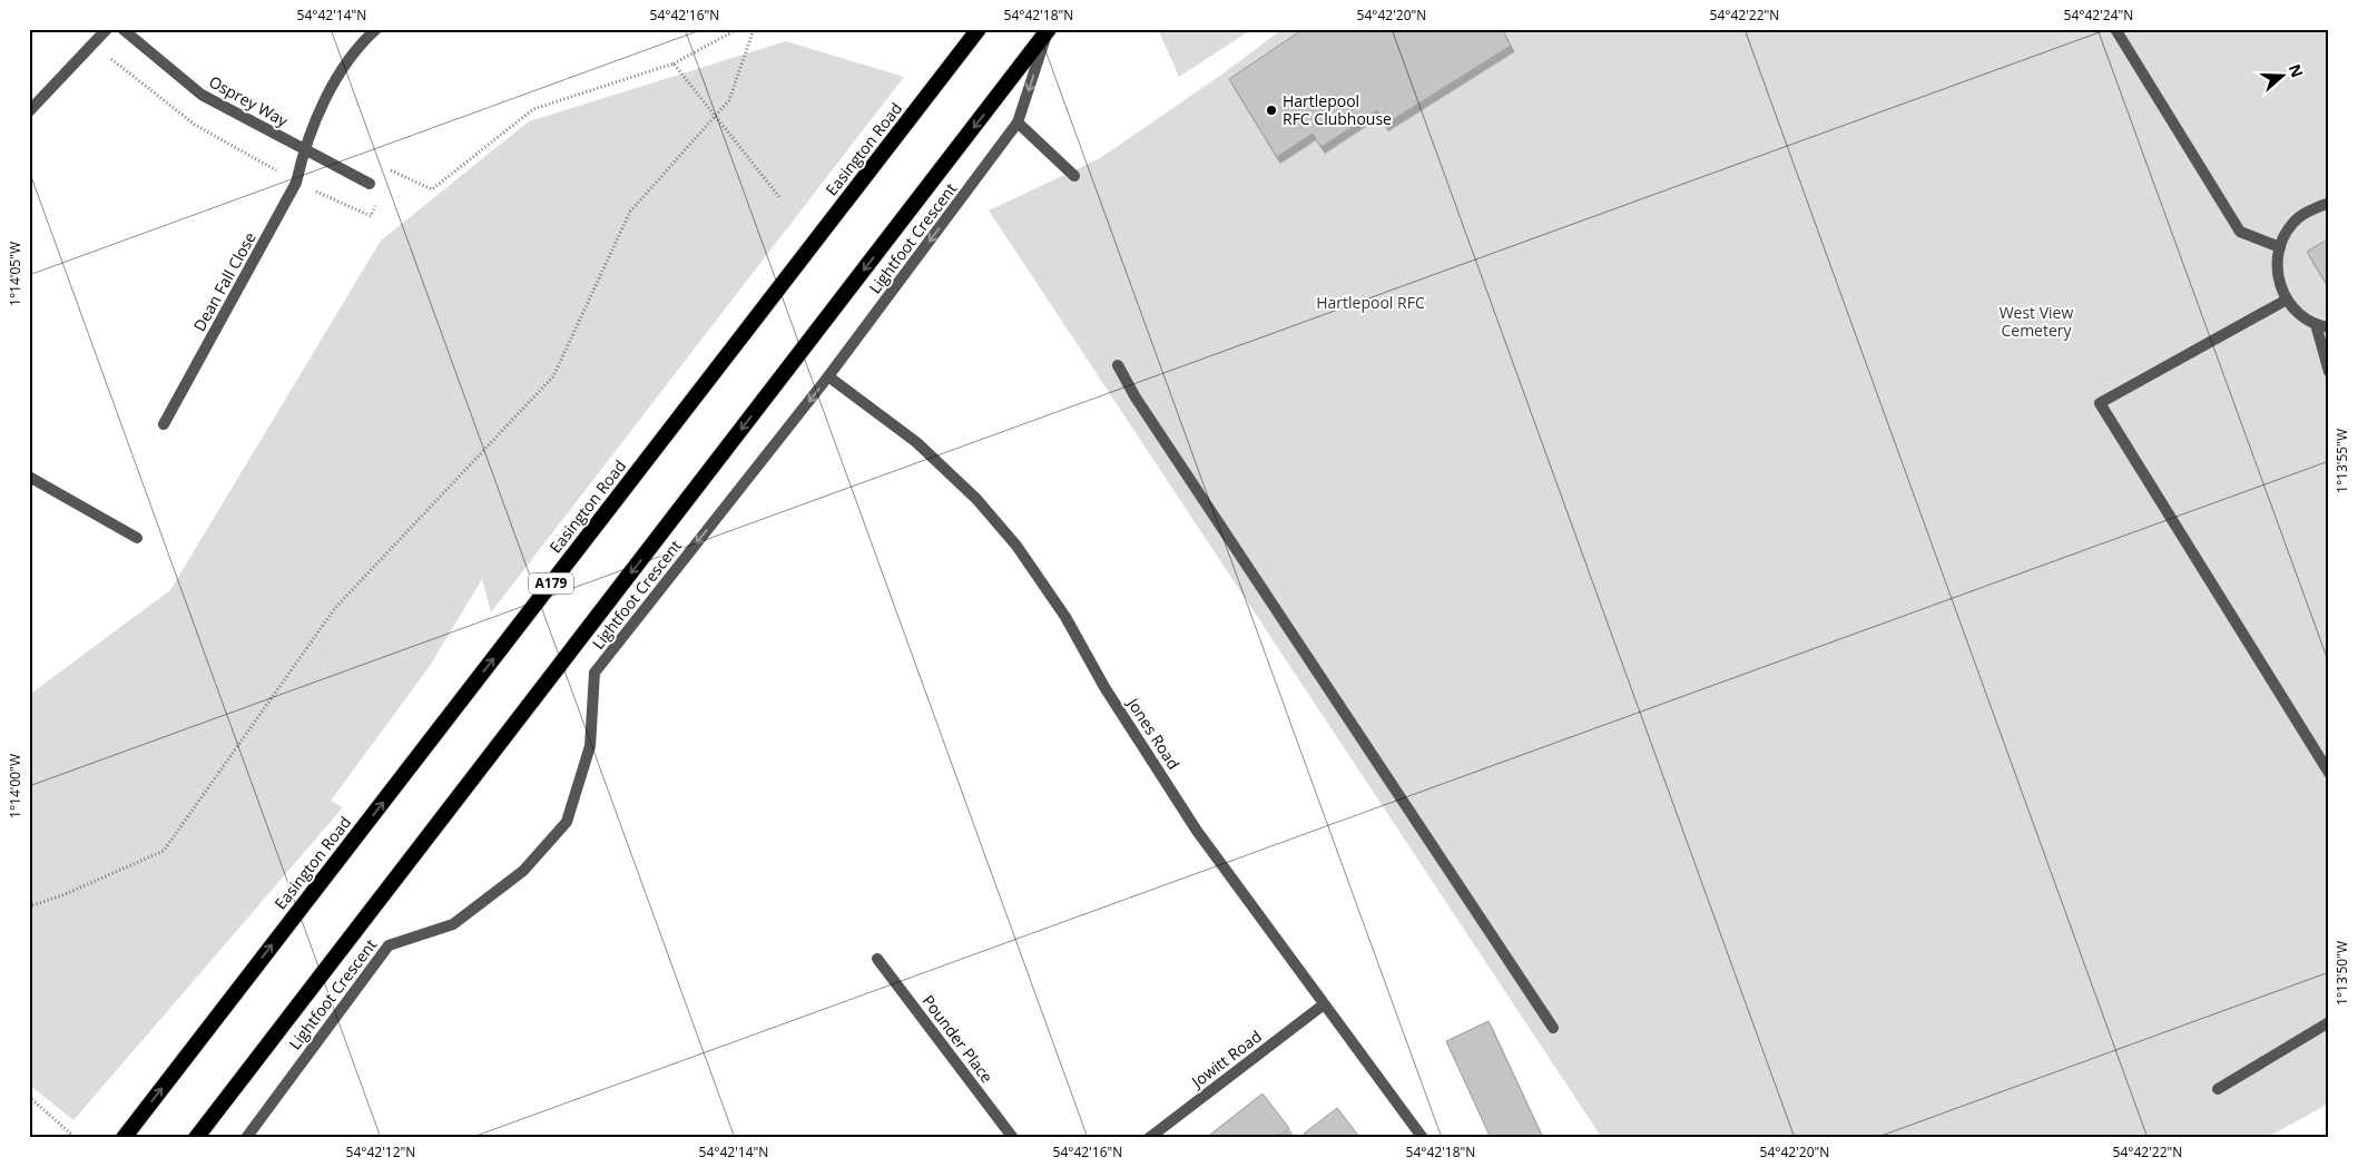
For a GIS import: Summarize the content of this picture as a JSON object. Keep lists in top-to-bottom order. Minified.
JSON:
{"streets":{"highway":["Easington Road","A179"],"street":["Osprey Way","Lightfoot Crescent","Dean Fall Close","Jones Road","Pounder Place","Jowitt Road"]},"crossings":[["Osprey Way","Dean Fall Close"],["Lightfoot Crescent","Jones Road"],["Jones Road","Jowitt Road"]],"one_way":["Lightfoot Crescent"],"parks":["Hartlepool RFC","West View Cemetery"],"places":["Hartlepool RFC Clubhouse"],"north":"right","coordinates":["54°42'14\"N","54°42'16\"N","54°42'18\"N","54°42'20\"N","54°42'22\"N","54°42'24\"N","1°14'05\"W","1°13'55\"W","1°14'00\"W","1°13'50\"W","54°42'12\"N"]}
